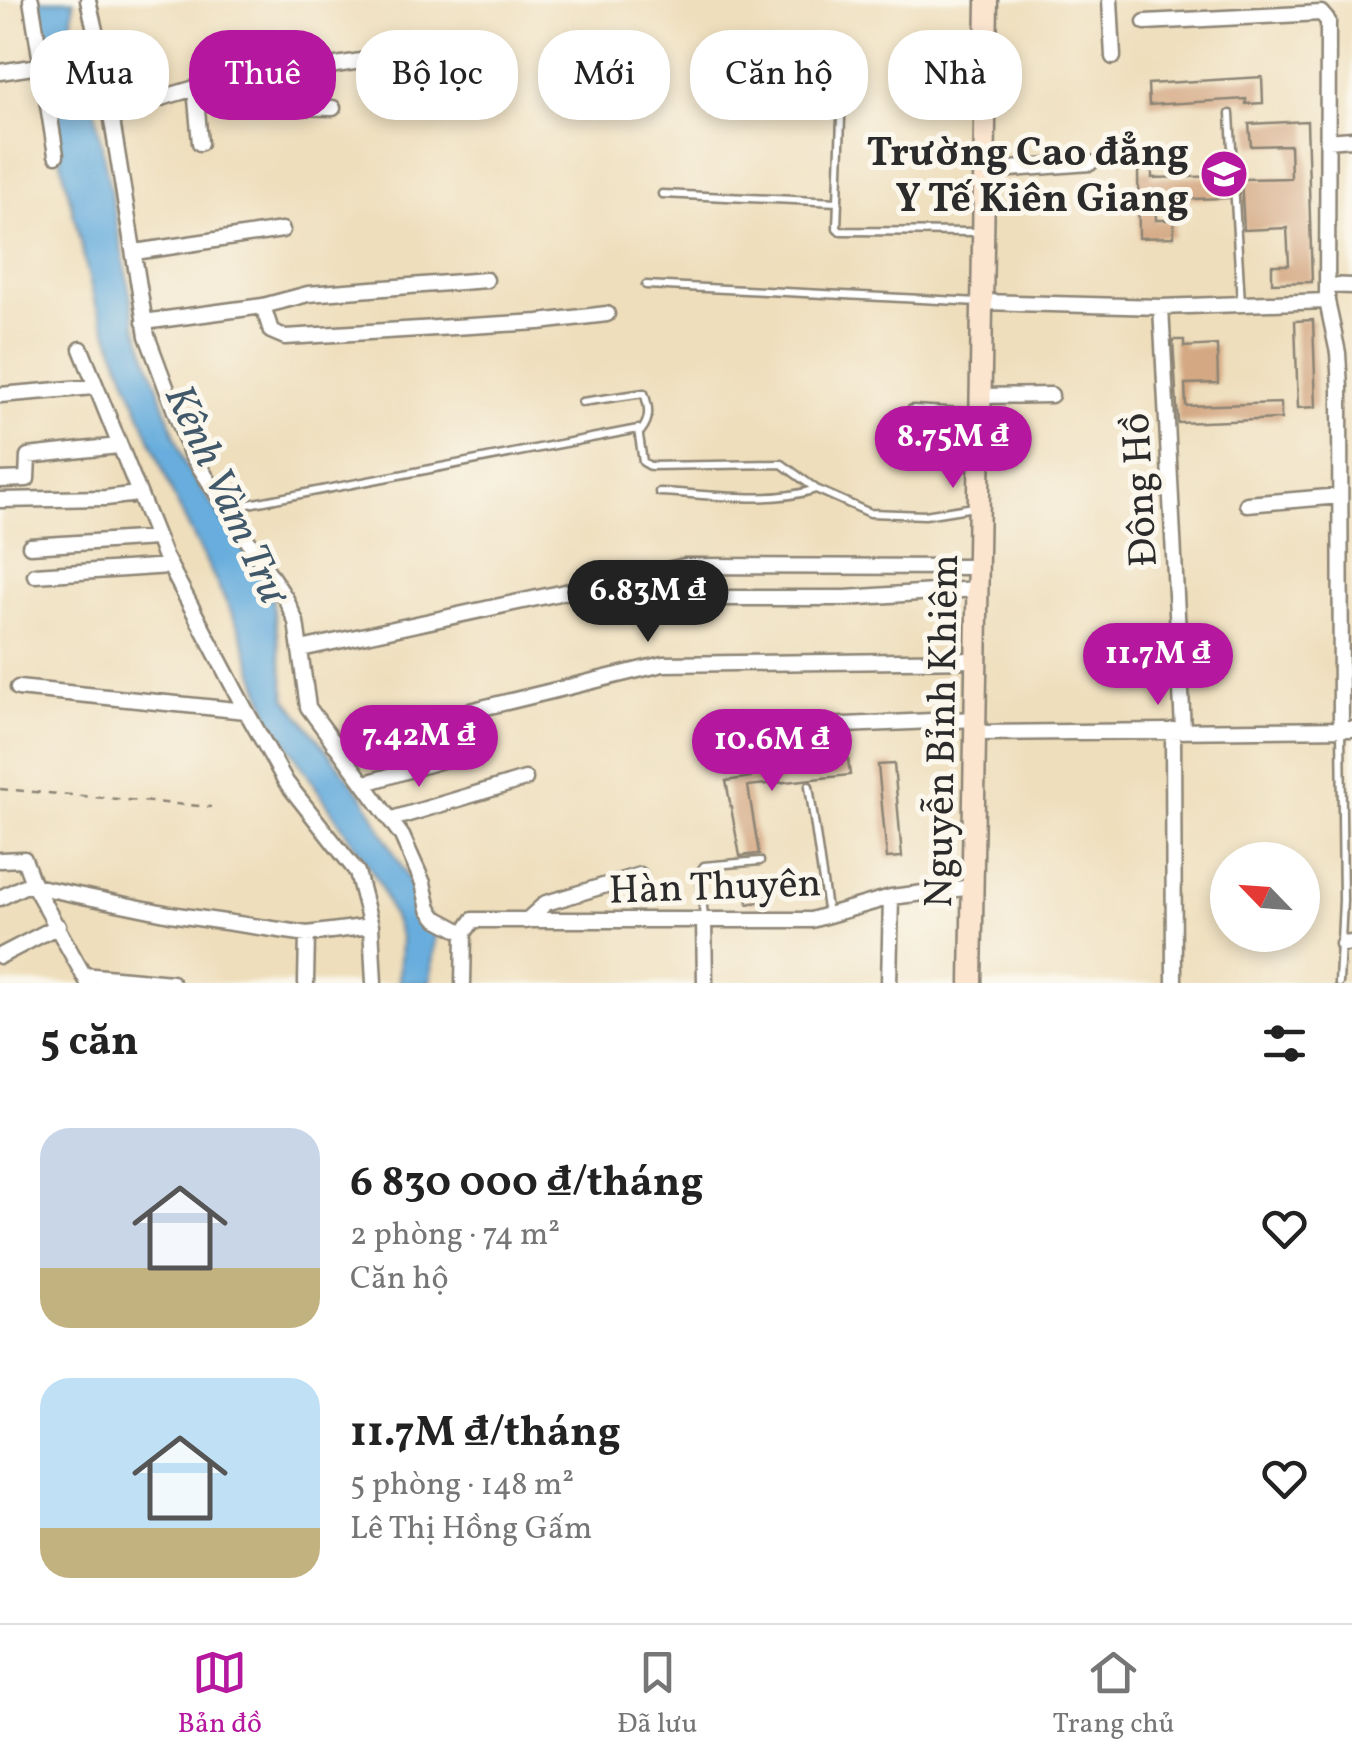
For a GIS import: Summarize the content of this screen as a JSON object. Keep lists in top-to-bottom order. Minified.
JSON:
{"streets":{"main road":["Nguyễn Bỉnh Khiêm"],"street":["Đông Hồ","Hàn Thuyên"]},"crossings":[["Nguyễn Bỉnh Khiêm","Hàn Thuyên"]],"water":["Kênh Vàm Trư"],"places":{"school or university":["Trường Cao đẳng Y Tế Kiên Giang"]},"north":"top left","page":{"chip":["Mua","Thuê","Bộ lọc","Mới","Căn hộ","Nhà"],"price":["8.75M ₫","6.83M ₫","11.7M ₫","7.42M ₫","10.6M ₫"],"heading":"5 căn","list":[{"name":"6 830 000 ₫/tháng","note":"2 phòng · 74 m² · Căn hộ"},{"name":"11.7M ₫/tháng","note":"5 phòng · 148 m² · Lê Thị Hồng Gấm"}],"tabs":["Bản đồ","Đã lưu","Trang chủ"]}}
